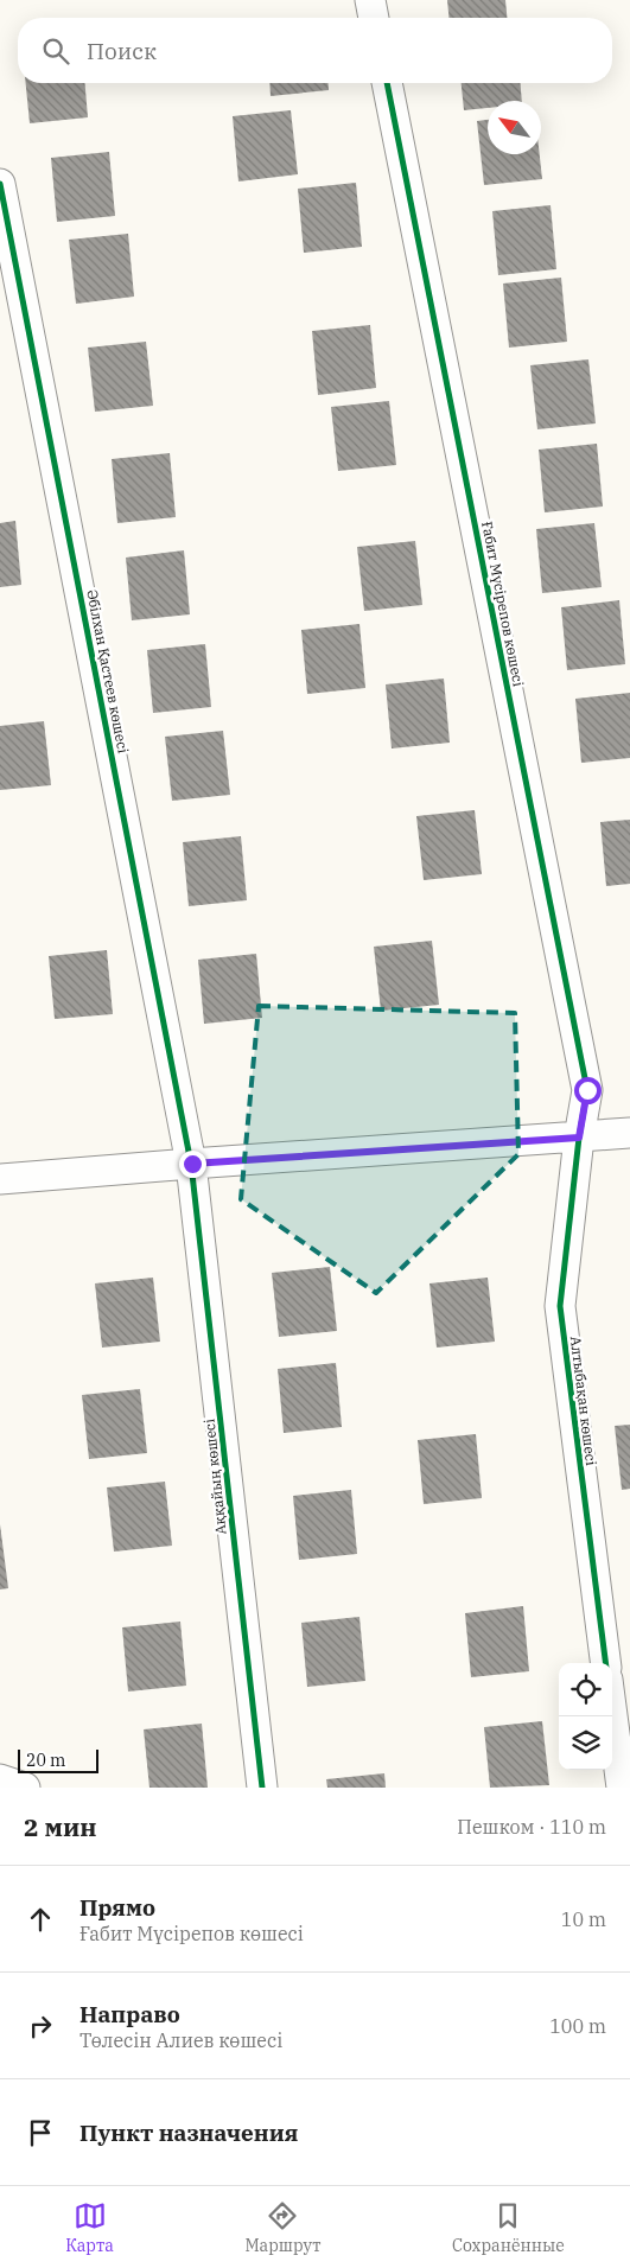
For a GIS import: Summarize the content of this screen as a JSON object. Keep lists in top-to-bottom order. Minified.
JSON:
{"streets":{"street":["Ғабит Мүсірепов көшесi","Әбілхан Қастеев көшесi","Алтыбақан көшесі","Аққайың көшесі"]},"crossings":[["Ғабит Мүсірепов көшесi","Алтыбақан көшесі"],["Әбілхан Қастеев көшесi","Аққайың көшесі"]],"scale_bar":"20 m","north":"top left","page":{"search":"Поиск","scale":"20 m","heading":["2 мин","Пешком · 110 m"],"list":[["Прямо","Ғабит Мүсірепов көшесi","10 m"],["Направо","Төлесін Алиев көшесі","100 m"],"Пункт назначения"],"nav":["Карта","Маршрут","Сохранённые"]}}
